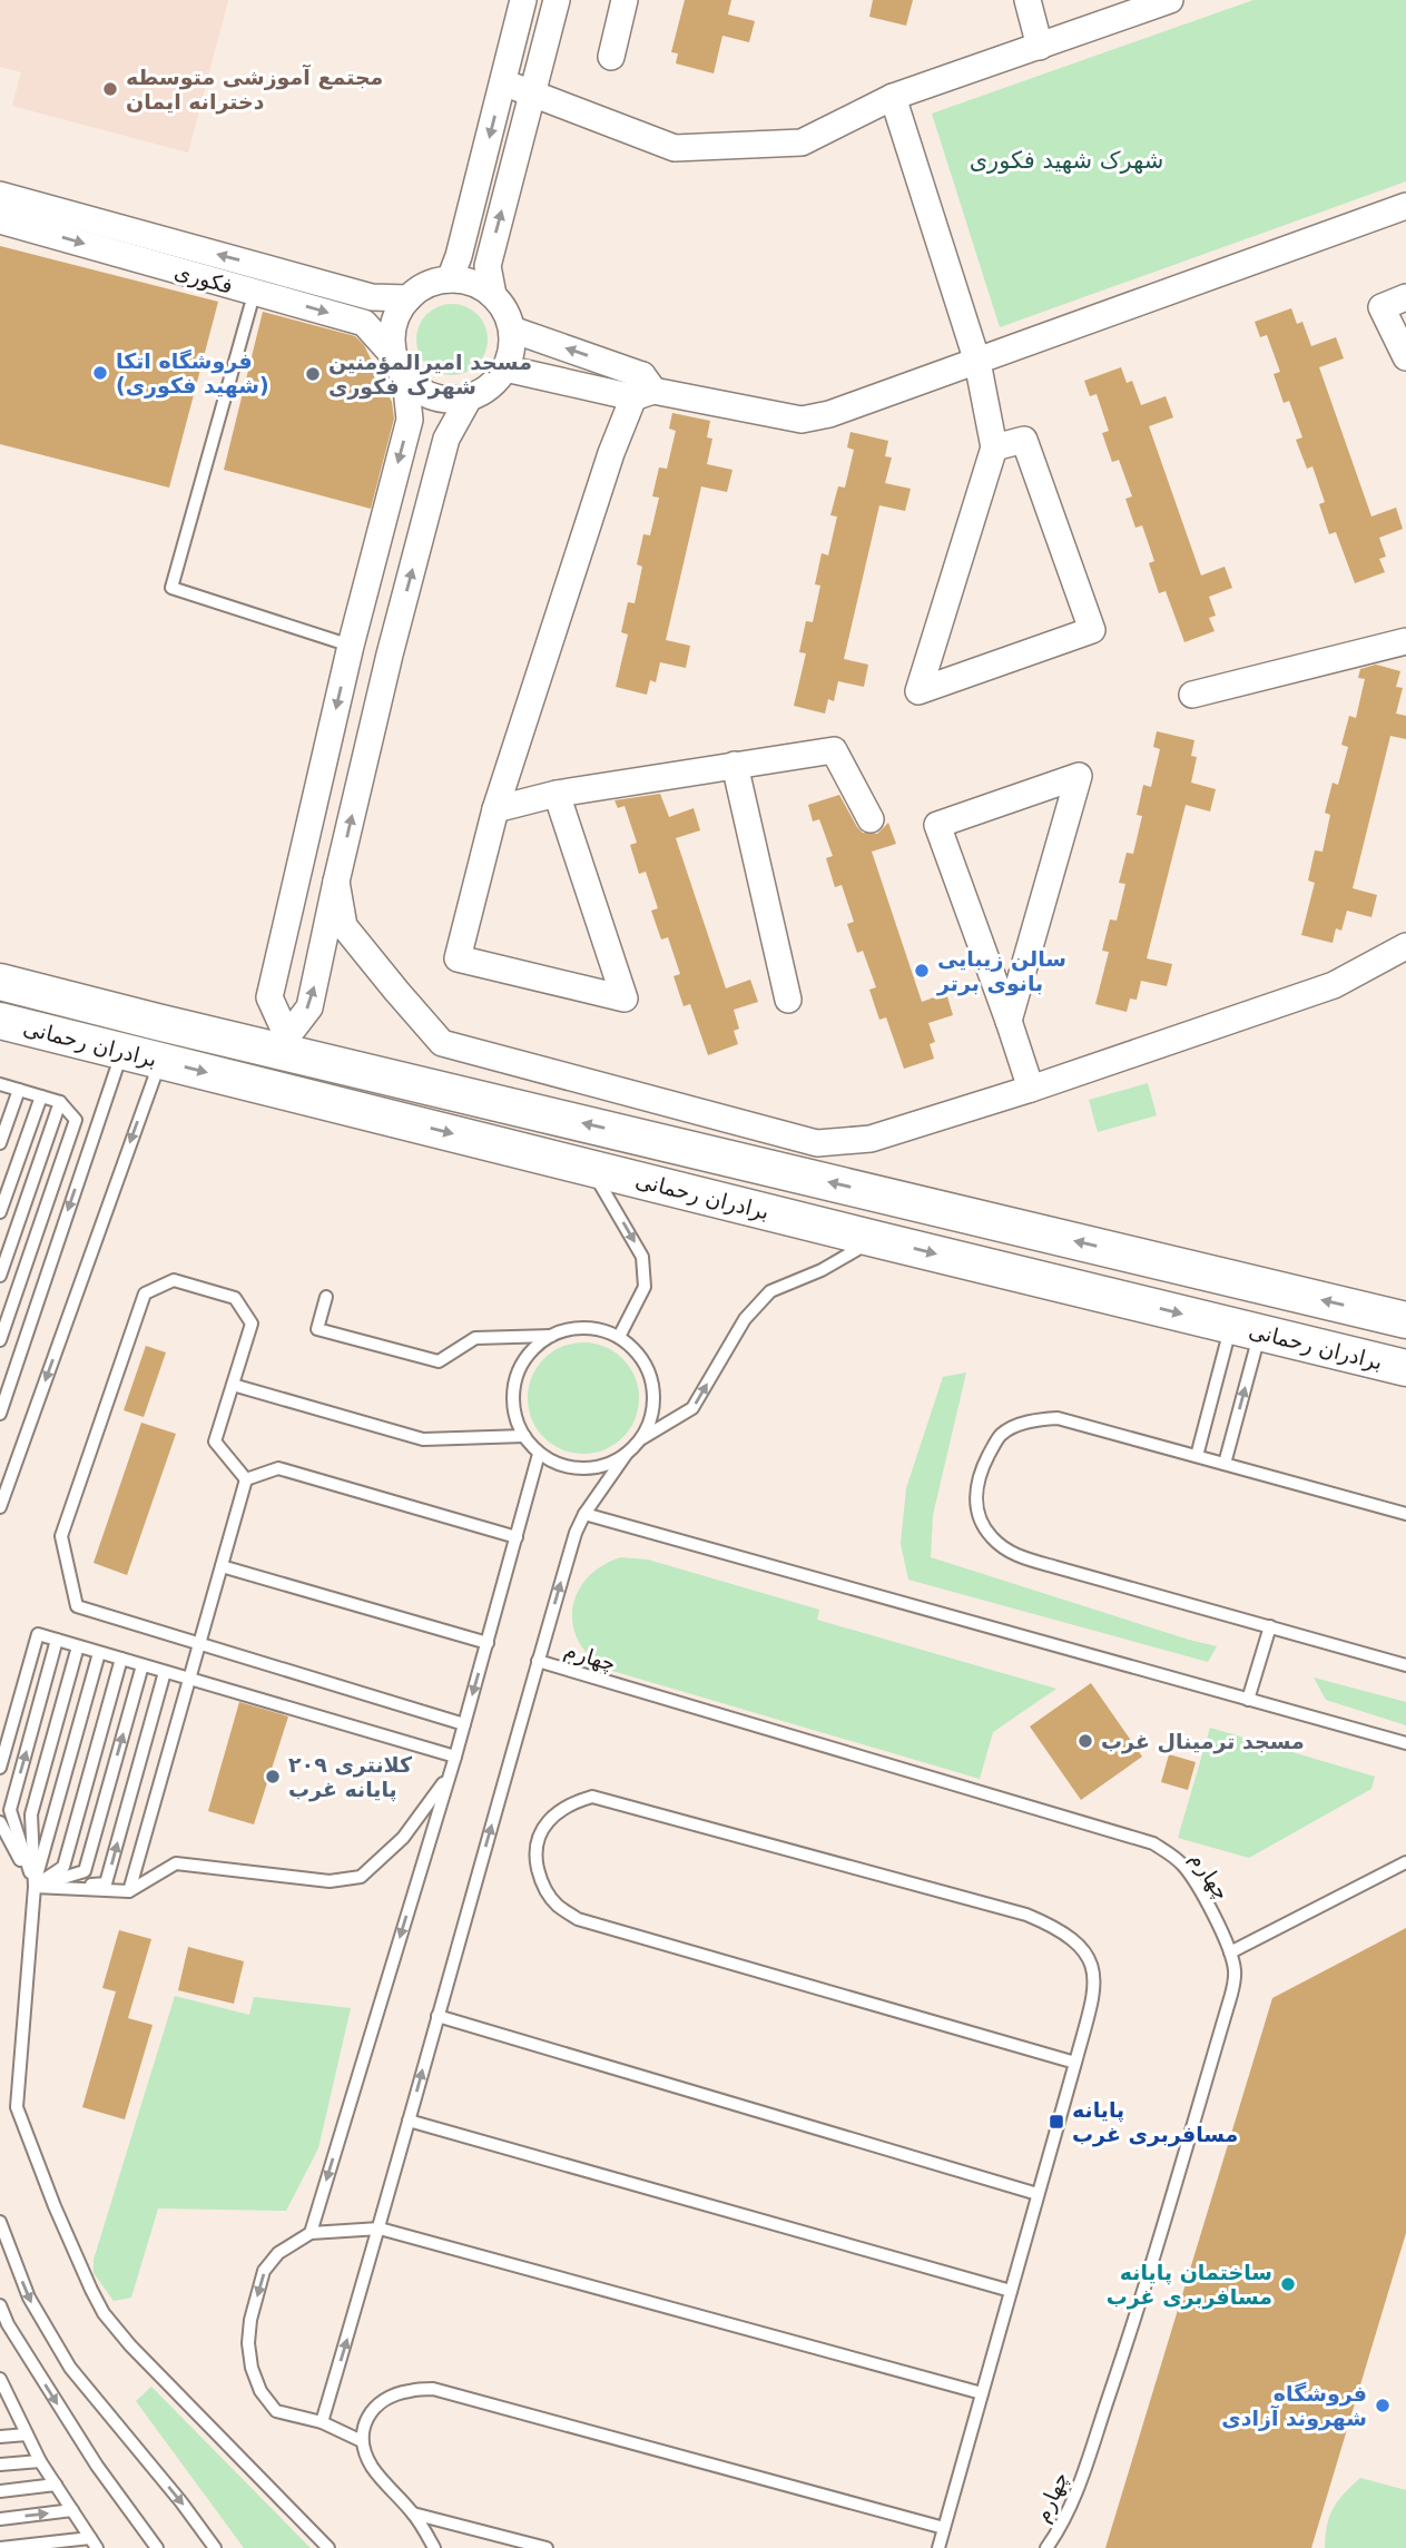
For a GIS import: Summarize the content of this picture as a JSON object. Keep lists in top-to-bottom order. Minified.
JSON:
{"streets":{"main road":["برادران رحمانی"],"street":["فکوری"],"lane":["چهارم"]},"districts":["شهرک شهید فکوری"],"places":{"other":["مجتمع آموزشی متوسطه دخترانه ایمان","فروشگاه اتکا (شهید فکوری)","مسجد امیرالمؤمنین شهرک فکوری","سالن زیبایی بانوی برتر","مسجد ترمینال غرب","کلانتری ۲۰۹ پایانه غرب","ساختمان پایانه مسافربری غرب","فروشگاه شهروند آزادی"],"transit":["پایانه مسافربری غرب"]}}
